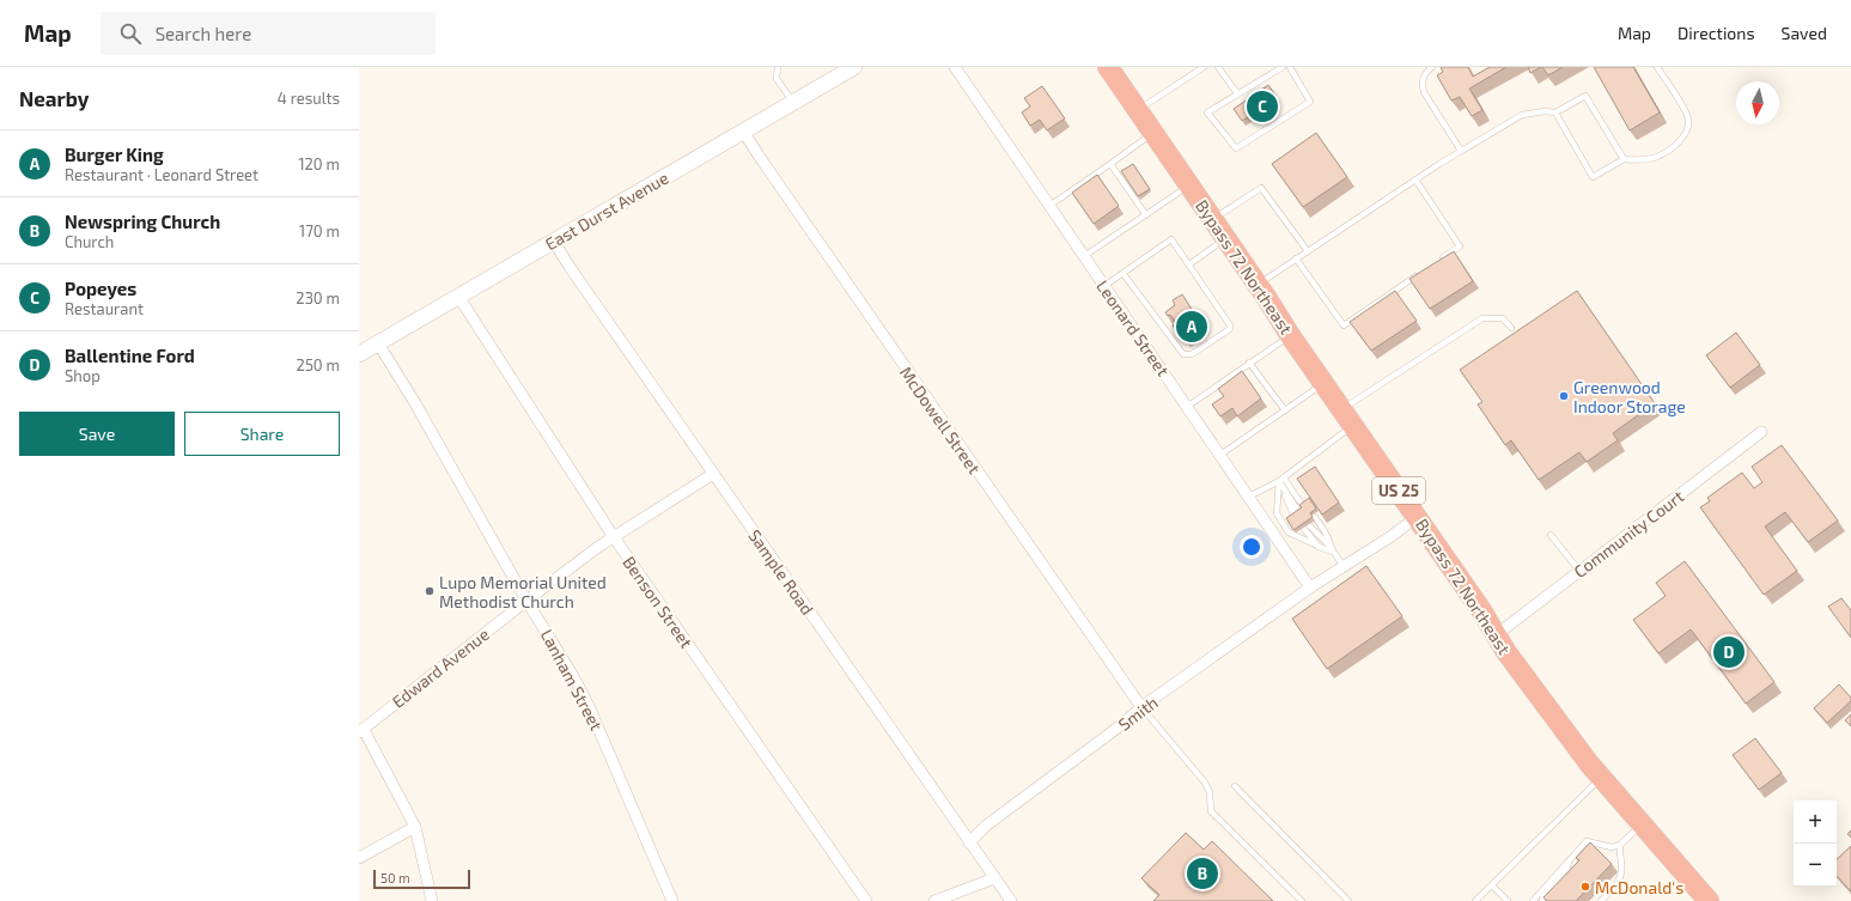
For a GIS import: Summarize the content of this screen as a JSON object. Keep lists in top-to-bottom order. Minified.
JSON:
{"streets":{"highway":["Bypass 72 Northeast","US 25"],"street":["East Durst Avenue","Leonard Street","McDowell Street","Community Court","Sample Road","Benson Street","Edward Avenue","Lanham Street","Smith"]},"crossings":[["East Durst Avenue","McDowell Street"],["East Durst Avenue","Sample Road"],["East Durst Avenue","Benson Street"],["East Durst Avenue","Lanham Street"],["Bypass 72 Northeast","Community Court"],["Bypass 72 Northeast","Smith"],["Leonard Street","Smith"],["McDowell Street","Smith"],["Sample Road","Edward Avenue"],["Sample Road","Smith"],["Benson Street","Edward Avenue"],["Edward Avenue","Lanham Street"]],"places":["Greenwood Indoor Storage","Lupo Memorial United Methodist Church","McDonald's"],"scale_bar":"50 m","north":"bottom","page":{"header":"Map","search":"Search here","nav":["Map","Directions","Saved"],"heading":["Nearby","4 results"],"pins":["C","A","D","B"],"list":[{"mark":"A","name":"Burger King","note":"Restaurant · Leonard Street","value":"120 m"},{"mark":"B","name":"Newspring Church","note":"Church","value":"170 m"},{"mark":"C","name":"Popeyes","note":"Restaurant","value":"230 m"},{"mark":"D","name":"Ballentine Ford","note":"Shop","value":"250 m"}],"buttons":["Save","Share"],"map_buttons":["+","−"],"scale":"50 m"}}
